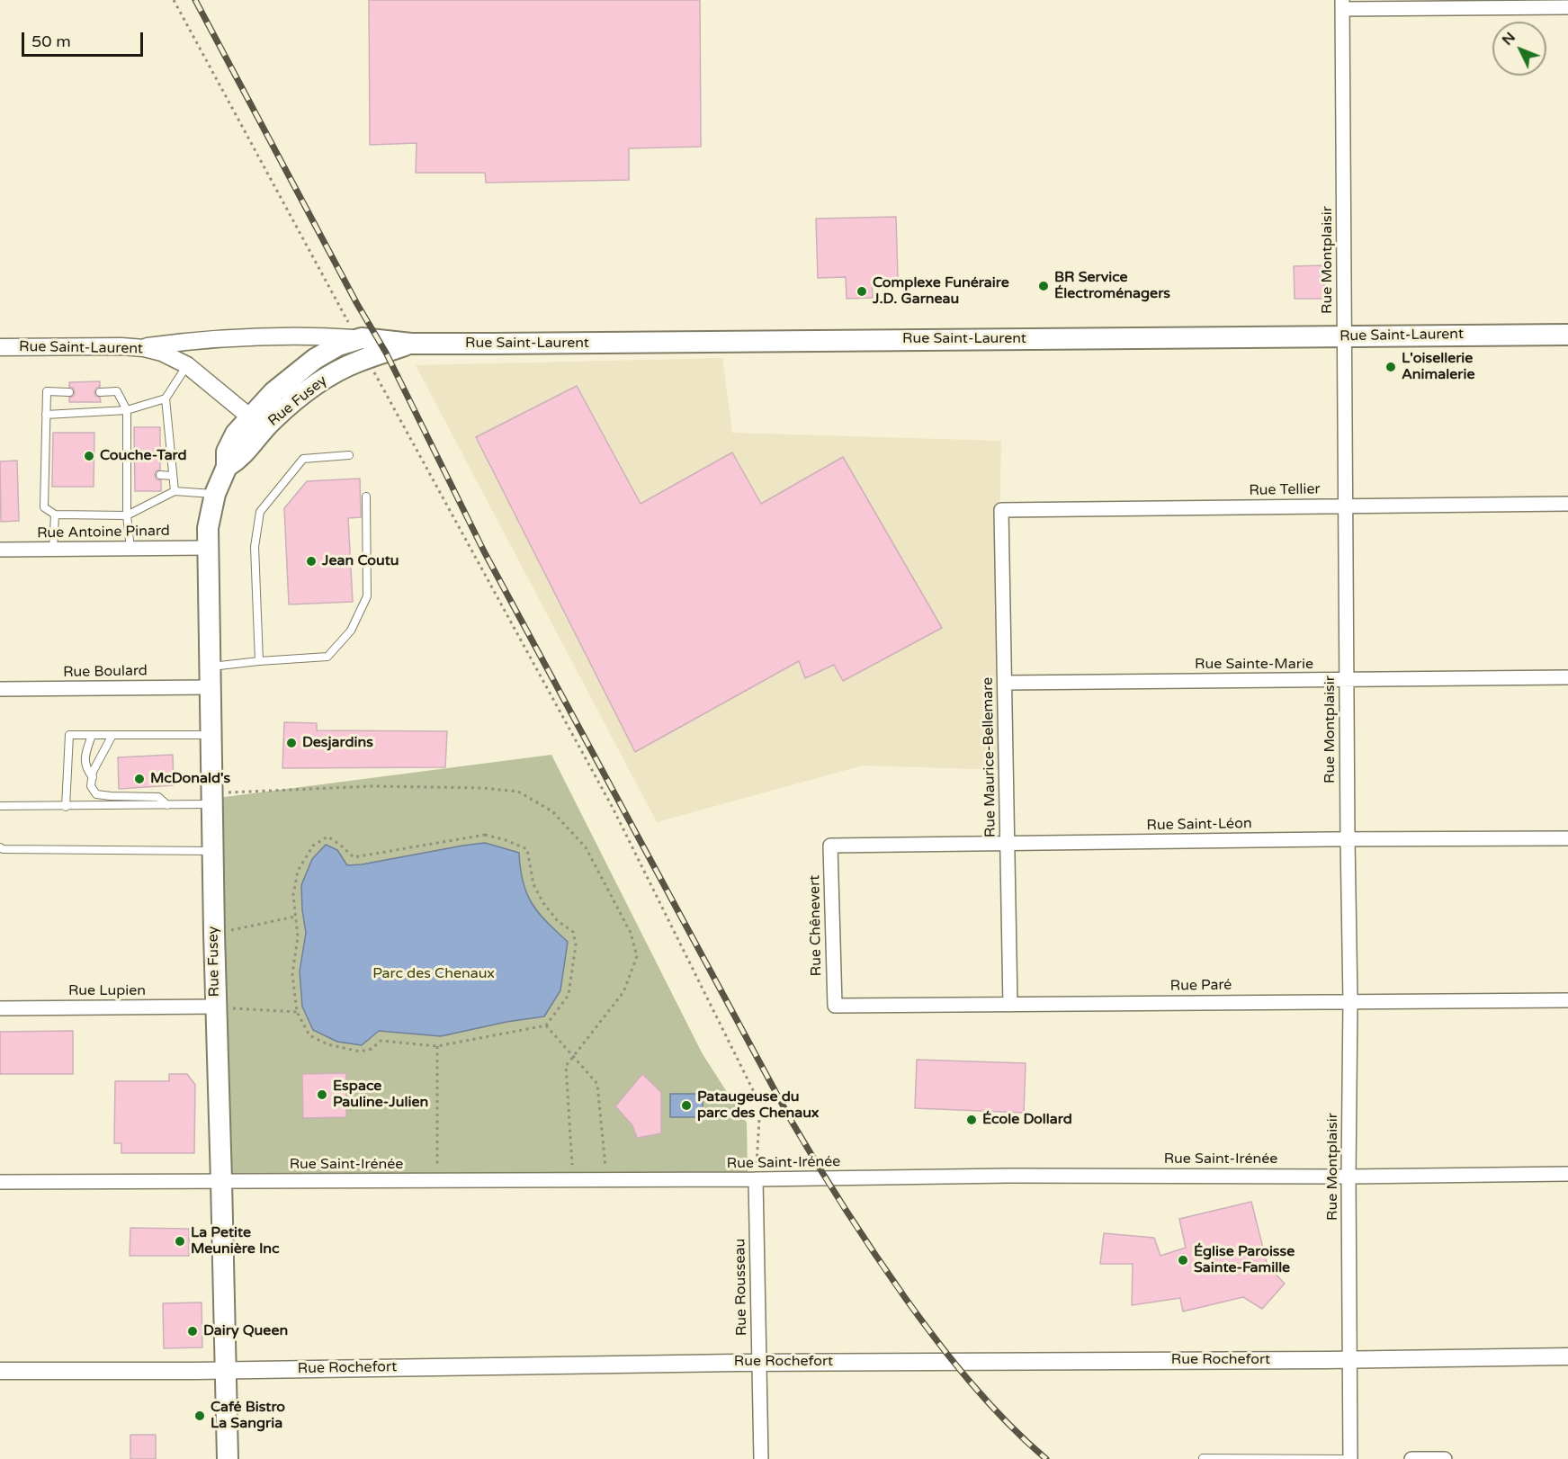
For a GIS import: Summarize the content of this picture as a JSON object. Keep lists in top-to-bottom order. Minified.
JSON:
{"streets":{"main road":["Rue Saint-Laurent","Rue Fusey"],"street":["Rue Montplaisir","Rue Tellier","Rue Antoine Pinard","Rue Sainte-Marie","Rue Boulard","Rue Maurice-Bellemare","Rue Saint-Léon","Rue Chênevert","Rue Paré","Rue Lupien","Rue Saint-Irénée","Rue Rousseau","Rue Rochefort"]},"crossings":[["Rue Montplaisir","Rue Saint-Laurent"],["Rue Montplaisir","Rue Tellier"],["Rue Montplaisir","Rue Sainte-Marie"],["Rue Montplaisir","Rue Saint-Léon"],["Rue Montplaisir","Rue Paré"],["Rue Montplaisir","Rue Saint-Irénée"],["Rue Montplaisir","Rue Rochefort"],["Rue Saint-Laurent","Rue Fusey"],["Rue Fusey","Rue Antoine Pinard"],["Rue Fusey","Rue Boulard"],["Rue Fusey","Rue Lupien"],["Rue Fusey","Rue Saint-Irénée"],["Rue Fusey","Rue Rochefort"],["Rue Tellier","Rue Maurice-Bellemare"],["Rue Sainte-Marie","Rue Maurice-Bellemare"],["Rue Maurice-Bellemare","Rue Saint-Léon"],["Rue Maurice-Bellemare","Rue Paré"],["Rue Saint-Léon","Rue Chênevert"],["Rue Chênevert","Rue Paré"],["Rue Saint-Irénée","Rue Rousseau"],["Rue Rousseau","Rue Rochefort"]],"parks":["Parc des Chenaux"],"places":["BR Service Électroménagers","Complexe Funéraire J.D. Garneau","L'oisellerie Animalerie","Couche-Tard","Jean Coutu","Desjardins","McDonald's","Espace Pauline-Julien","Pataugeuse du parc des Chenaux","École Dollard","La Petite Meunière Inc","Église Paroisse Sainte-Famille","Dairy Queen","Café Bistro La Sangria"],"scale_bar":"50 m","north":"top left"}
